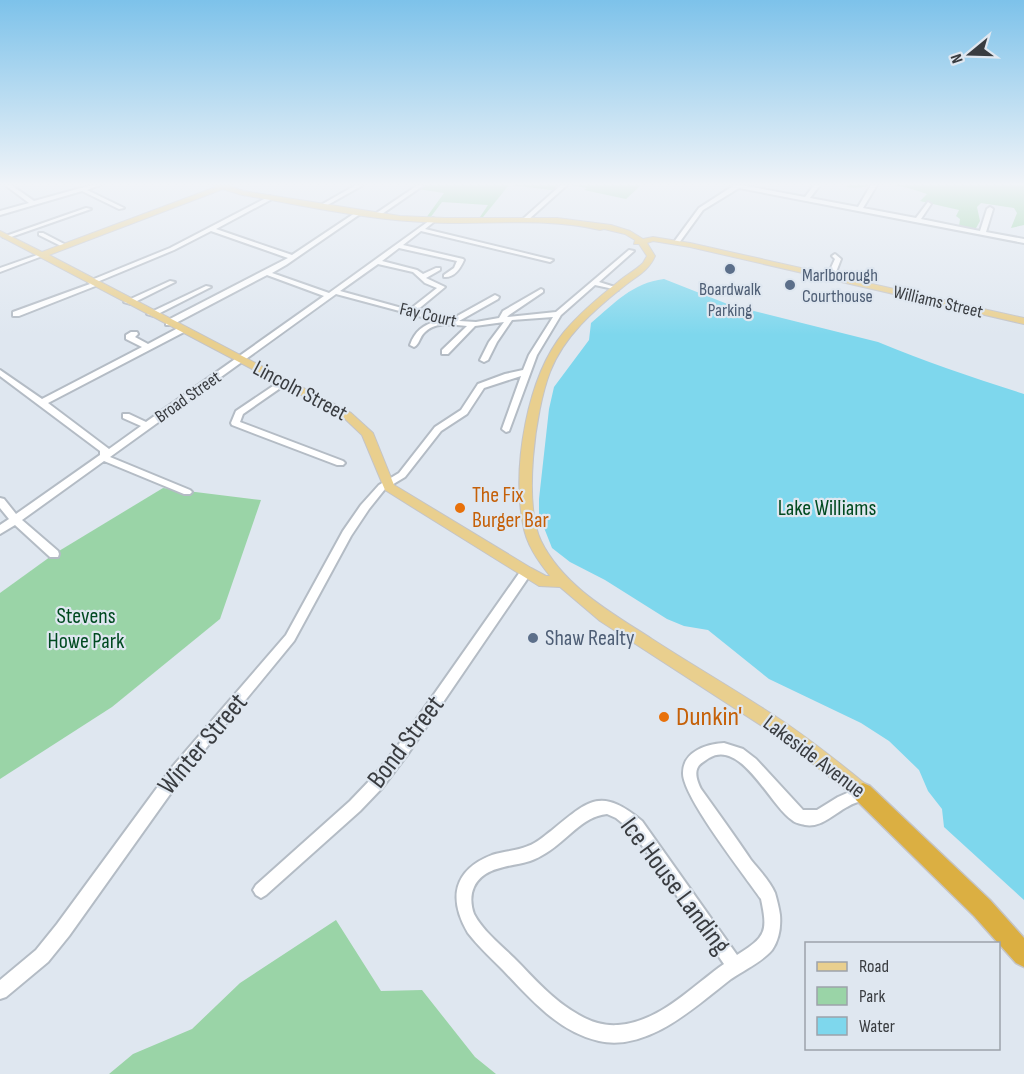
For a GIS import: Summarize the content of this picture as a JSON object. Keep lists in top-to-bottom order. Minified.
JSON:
{"streets":{"highway":["Lakeside Avenue"],"main road":["Williams Street","Lincoln Street"],"street":["Fay Court","Broad Street","Bond Street","Winter Street","Ice House Landing"]},"crossings":[["Williams Street","Lakeside Avenue"],["Fay Court","Broad Street"],["Lincoln Street","Broad Street"],["Lincoln Street","Winter Street"],["Lakeside Avenue","Ice House Landing"]],"parks":["Lake Williams","Stevens Howe Park"],"places":["Boardwalk Parking","Marlborough Courthouse","The Fix Burger Bar","Shaw Realty","Dunkin'"],"legend":["Road","Park","Water"],"north":"left"}
